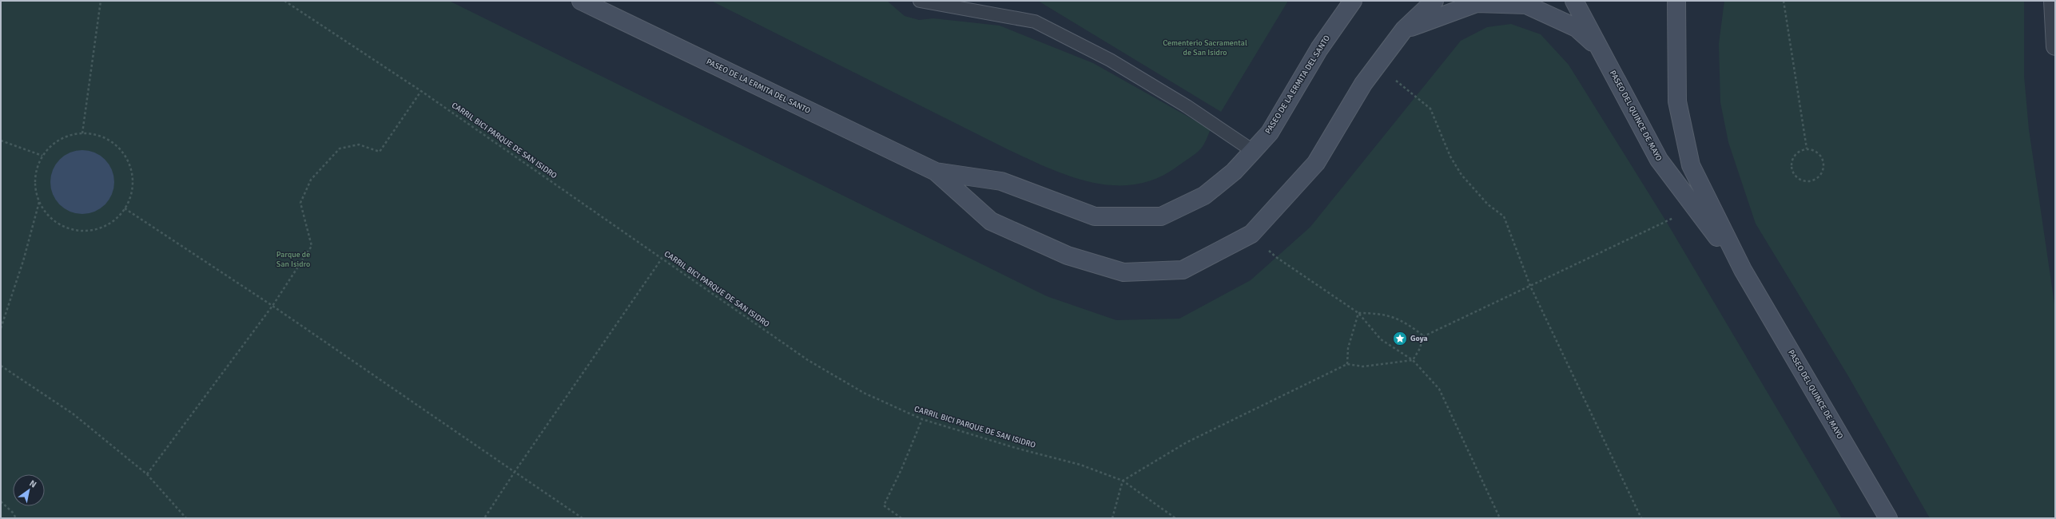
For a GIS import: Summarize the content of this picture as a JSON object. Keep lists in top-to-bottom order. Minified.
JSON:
{"streets":{"street":["PASEO DE LA ERMITA DEL SANTO","PASEO DEL QUINCE DE MAYO"],"path":["CARRIL BICI PARQUE DE SAN ISIDRO"]},"parks":["Cementerio Sacramental de San Isidro","Parque de San Isidro"],"places":{"place":["Goya"]},"north":"top right"}
